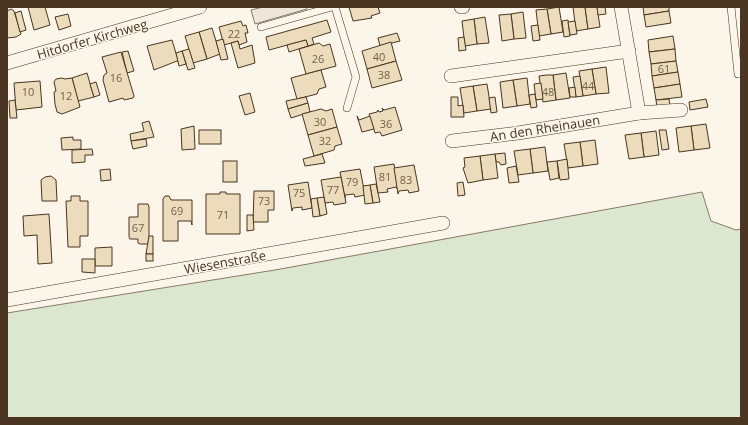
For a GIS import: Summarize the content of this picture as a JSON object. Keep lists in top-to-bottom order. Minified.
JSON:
{"streets":{"street":["Hitdorfer Kirchweg","An den Rheinauen","Wiesenstraße"]},"house_numbers":["22","40","26","61","38","16","44","10","48","12","30","36","32","81","83","79","77","75","73","69","71","67"]}
